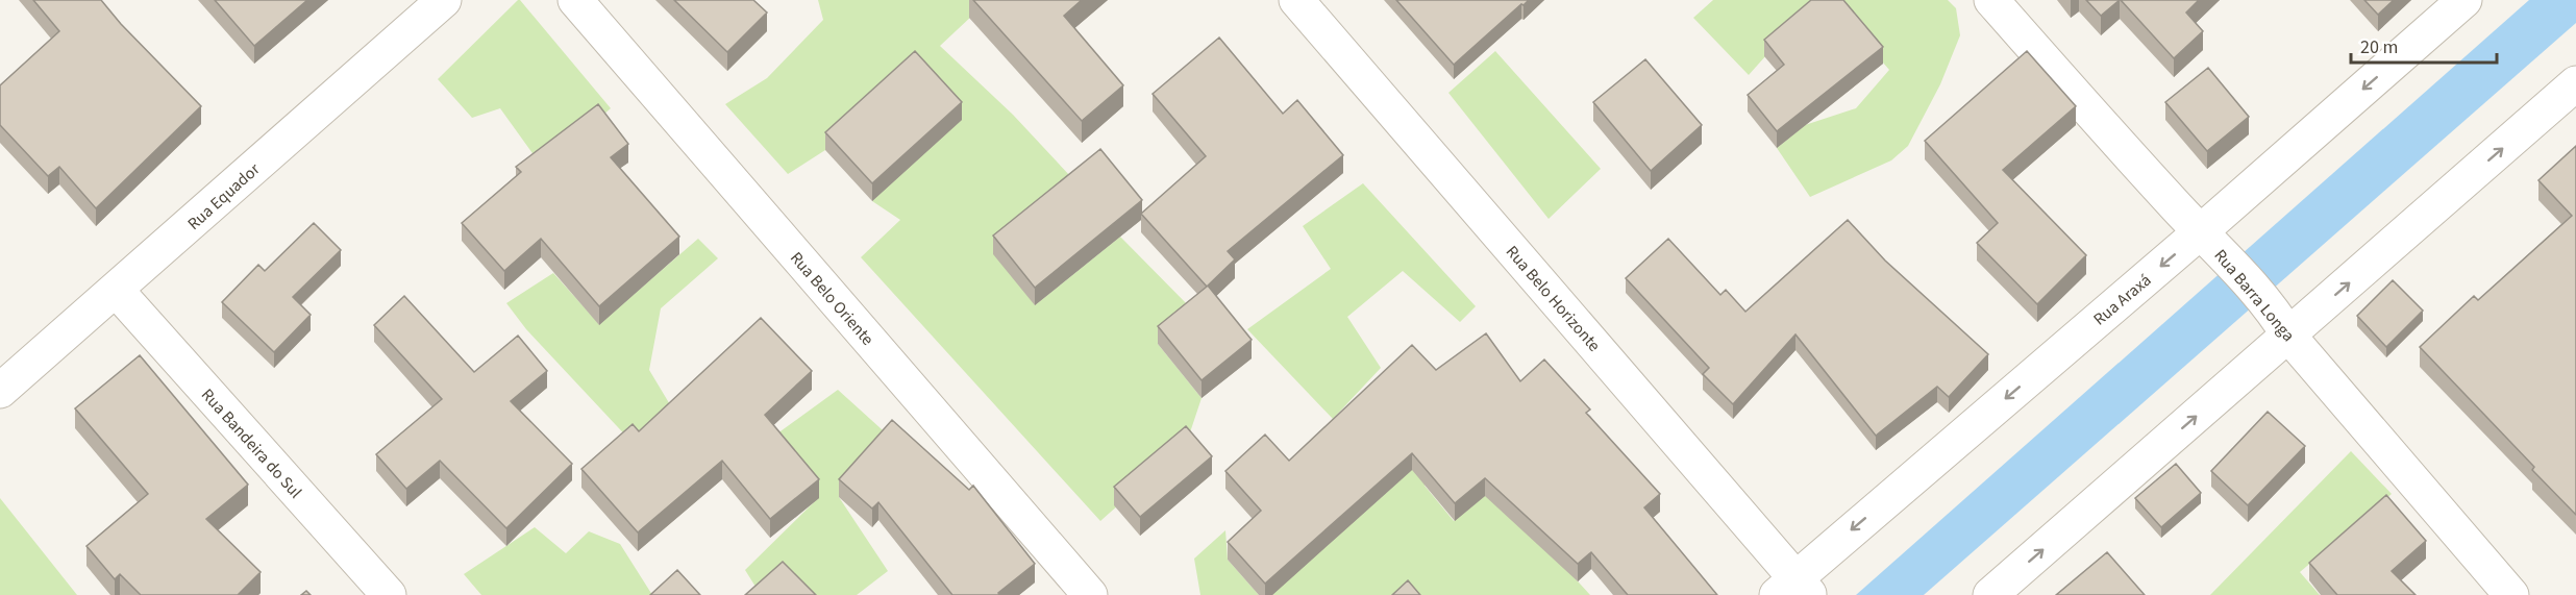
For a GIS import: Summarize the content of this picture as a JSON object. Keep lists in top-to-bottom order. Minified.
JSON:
{"streets":{"street":["Rua Equador","Rua Barra Longa","Rua Belo Oriente","Rua Belo Horizonte","Rua Araxá","Rua Bandeira do Sul"]},"crossings":[["Rua Equador","Rua Bandeira do Sul"],["Rua Barra Longa","Rua Araxá"],["Rua Belo Horizonte","Rua Araxá"]],"scale_bar":"20 m"}
